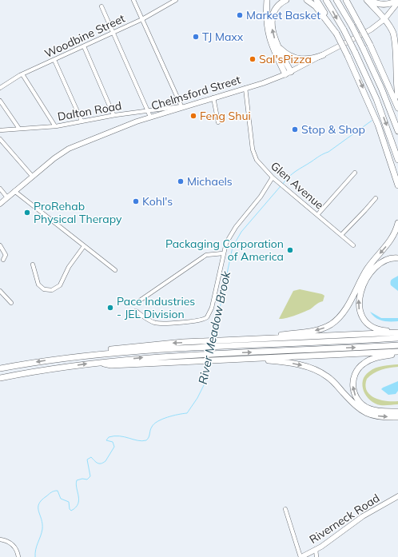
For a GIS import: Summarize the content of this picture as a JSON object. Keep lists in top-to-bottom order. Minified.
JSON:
{"streets":{"main road":["Chelmsford Street","Riverneck Road"],"street":["Woodbine Street","Dalton Road","Glen Avenue"]},"crossings":[["Chelmsford Street","Dalton Road"],["Chelmsford Street","Glen Avenue"]],"water":["River Meadow Brook"],"places":["Market Basket","TJ Maxx","Sal'sPizza","Feng Shui","Stop & Shop","Michaels","Kohl's","ProRehab Physical Therapy","Packaging Corporation of America","Pace Industries - JEL Division"]}
